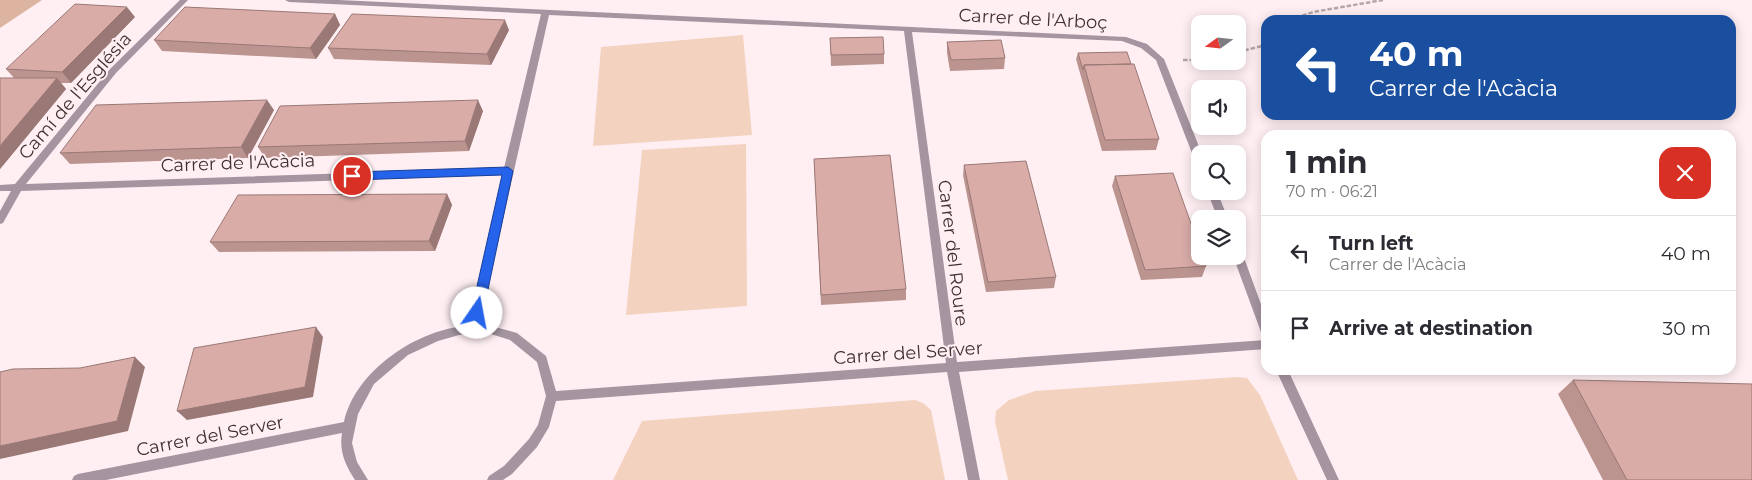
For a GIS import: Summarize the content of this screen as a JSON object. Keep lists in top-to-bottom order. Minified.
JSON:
{"streets":{"street":["Carrer de l'Arboç","Camí de l'Església","Carrer de l'Acàcia","Carrer del Roure","Carrer del Server"]},"crossings":[["Carrer de l'Arboç","Carrer del Roure"],["Camí de l'Església","Carrer de l'Acàcia"],["Carrer del Roure","Carrer del Server"]],"north":"left","page":{"turn":["40 m","Carrer de l'Acàcia"],"heading":["1 min","70 m · 06:21"],"list":[{"name":"Turn left","note":"Carrer de l'Acàcia","value":"40 m"},{"name":"Arrive at destination","value":"30 m"}]}}
